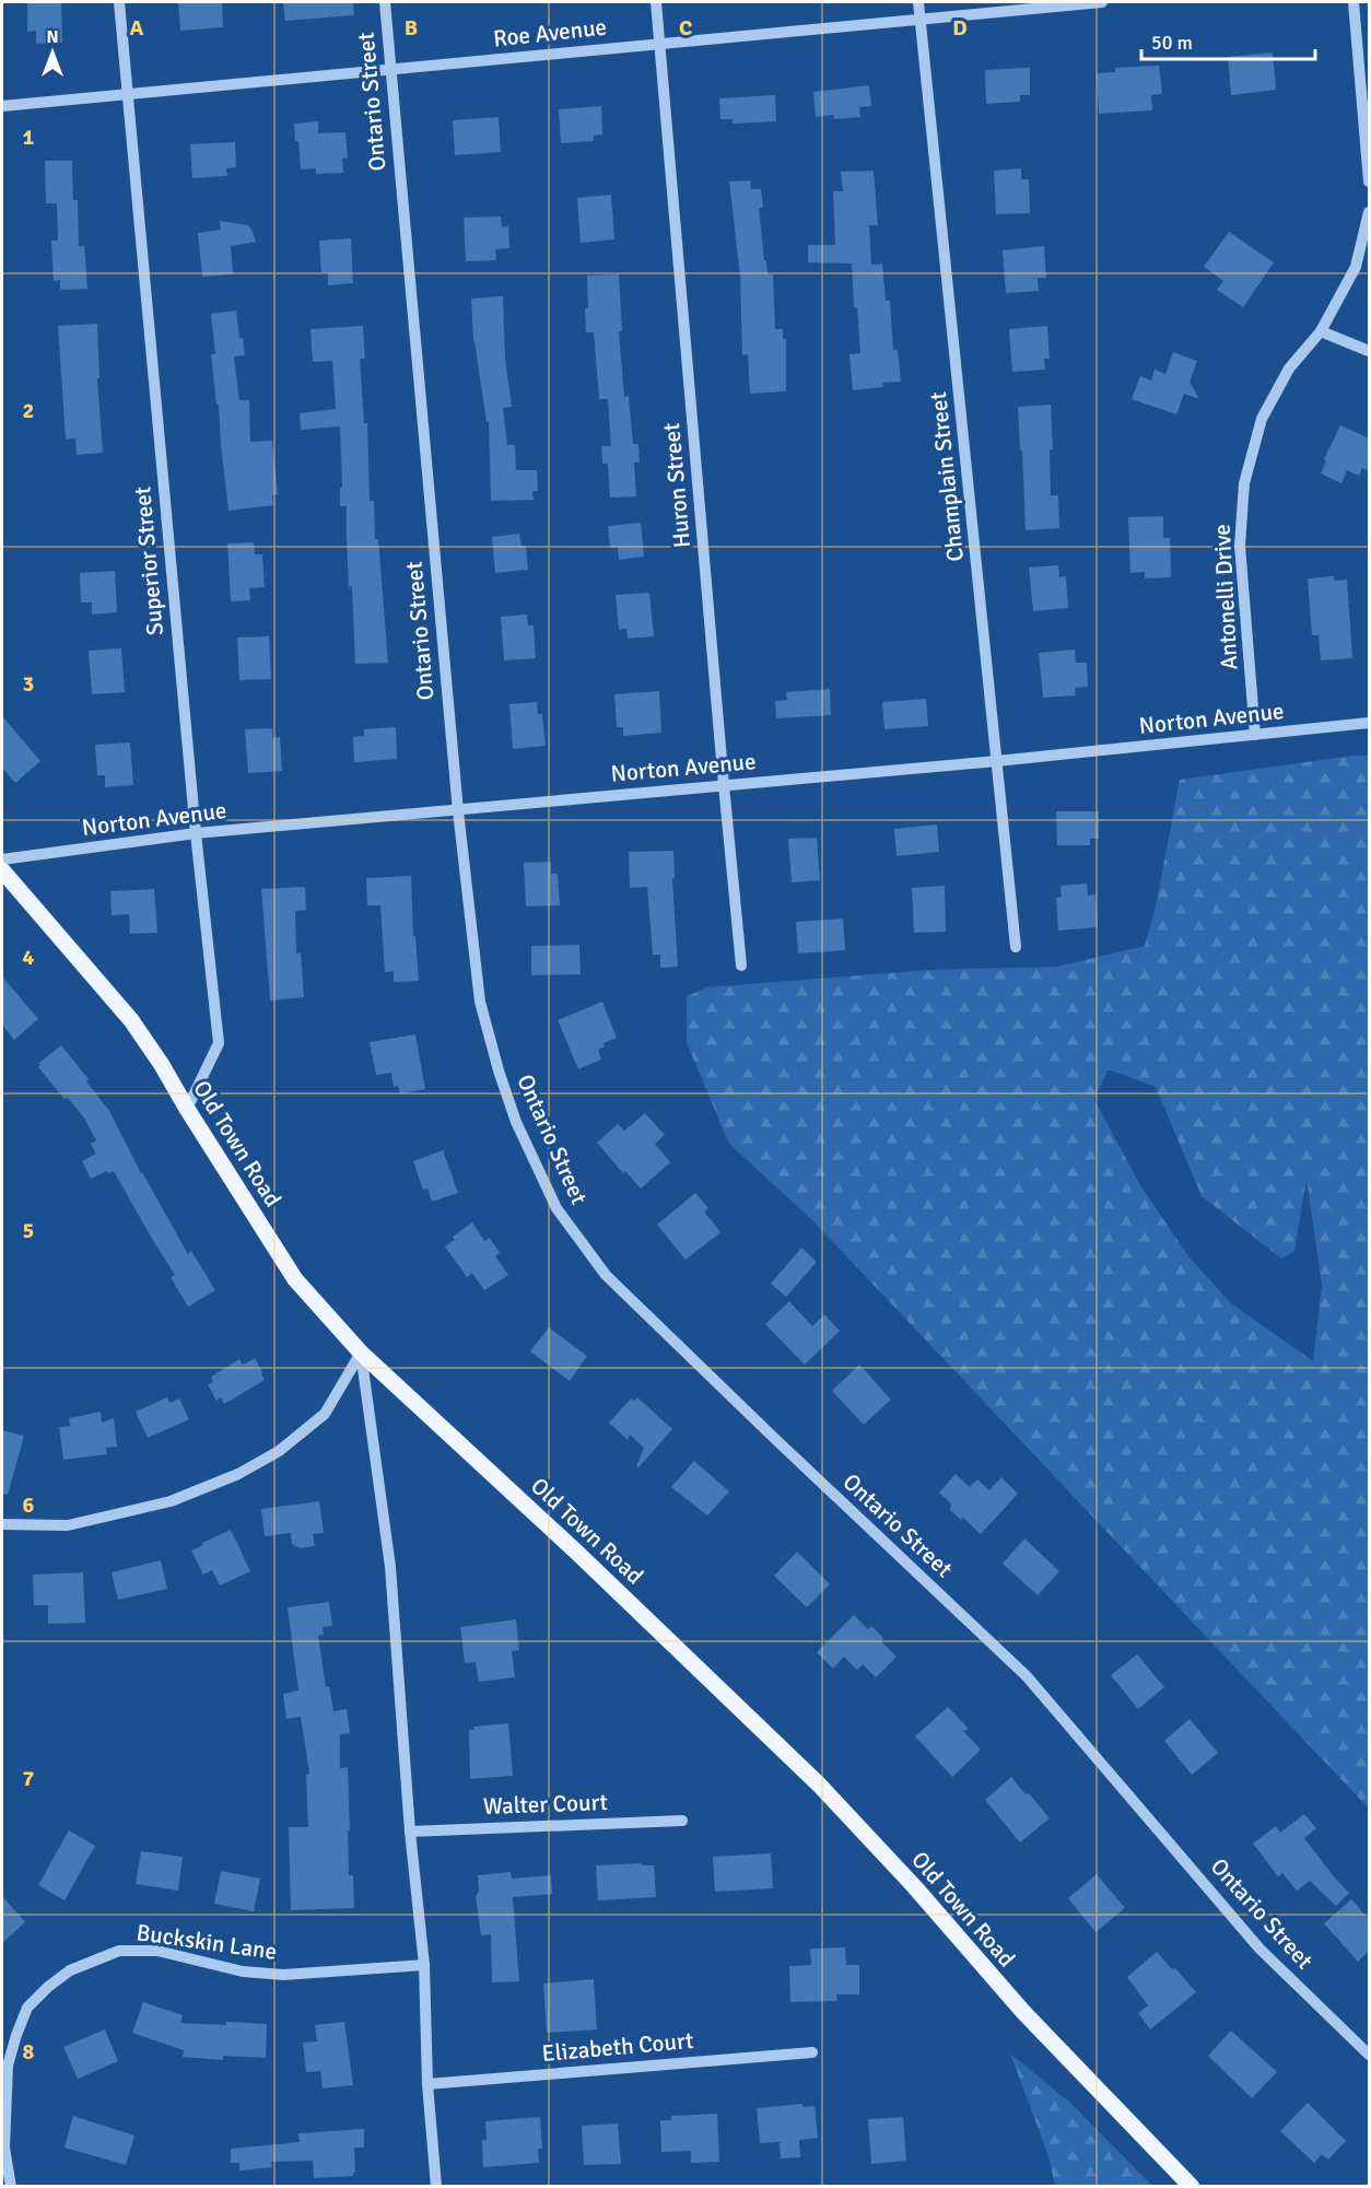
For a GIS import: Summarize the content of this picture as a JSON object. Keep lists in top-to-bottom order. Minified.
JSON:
{"streets":{"main road":["Old Town Road"],"street":["Roe Avenue","Ontario Street","Champlain Street","Huron Street","Superior Street","Antonelli Drive","Norton Avenue","Walter Court","Buckskin Lane","Elizabeth Court"]},"crossings":[["Roe Avenue","Ontario Street"],["Roe Avenue","Champlain Street"],["Roe Avenue","Huron Street"],["Roe Avenue","Superior Street"],["Ontario Street","Norton Avenue"],["Champlain Street","Norton Avenue"],["Huron Street","Norton Avenue"],["Superior Street","Norton Avenue"],["Superior Street","Old Town Road"],["Antonelli Drive","Norton Avenue"]],"scale_bar":"50 m","north":"top","grid":{"columns":["A","B","C","D"],"rows":["1","2","3","4","5","6","7","8"]}}
